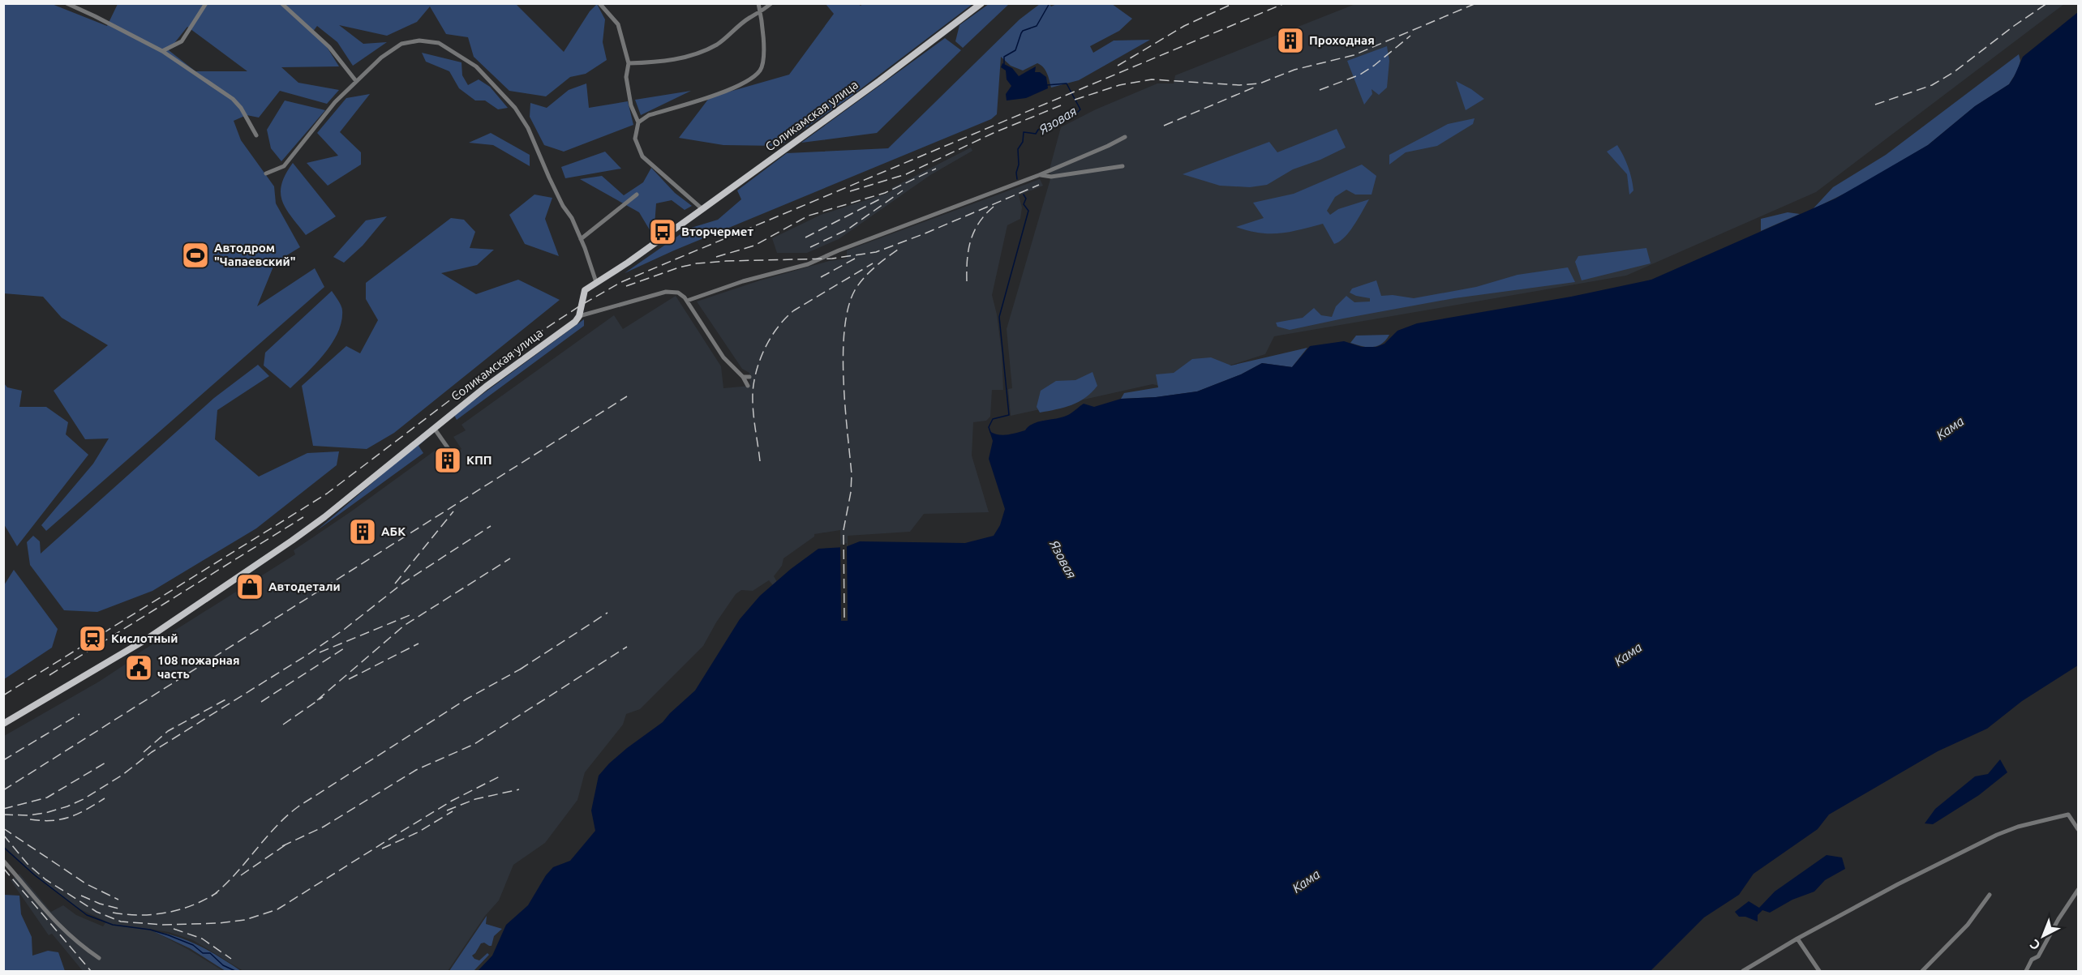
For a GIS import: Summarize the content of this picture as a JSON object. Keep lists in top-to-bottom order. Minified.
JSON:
{"streets":{"main road":["Соликамская улица"]},"water":["Язовая","Кама"],"places":{"building":["Проходная","КПП","АБК"],"bus stop":["Вторчермет"],"sports":["Автодром \"Чапаевский\""],"shop":["Автодетали"],"station":["Кислотный"],"public building":["108 пожарная часть"]},"north":"bottom left"}
